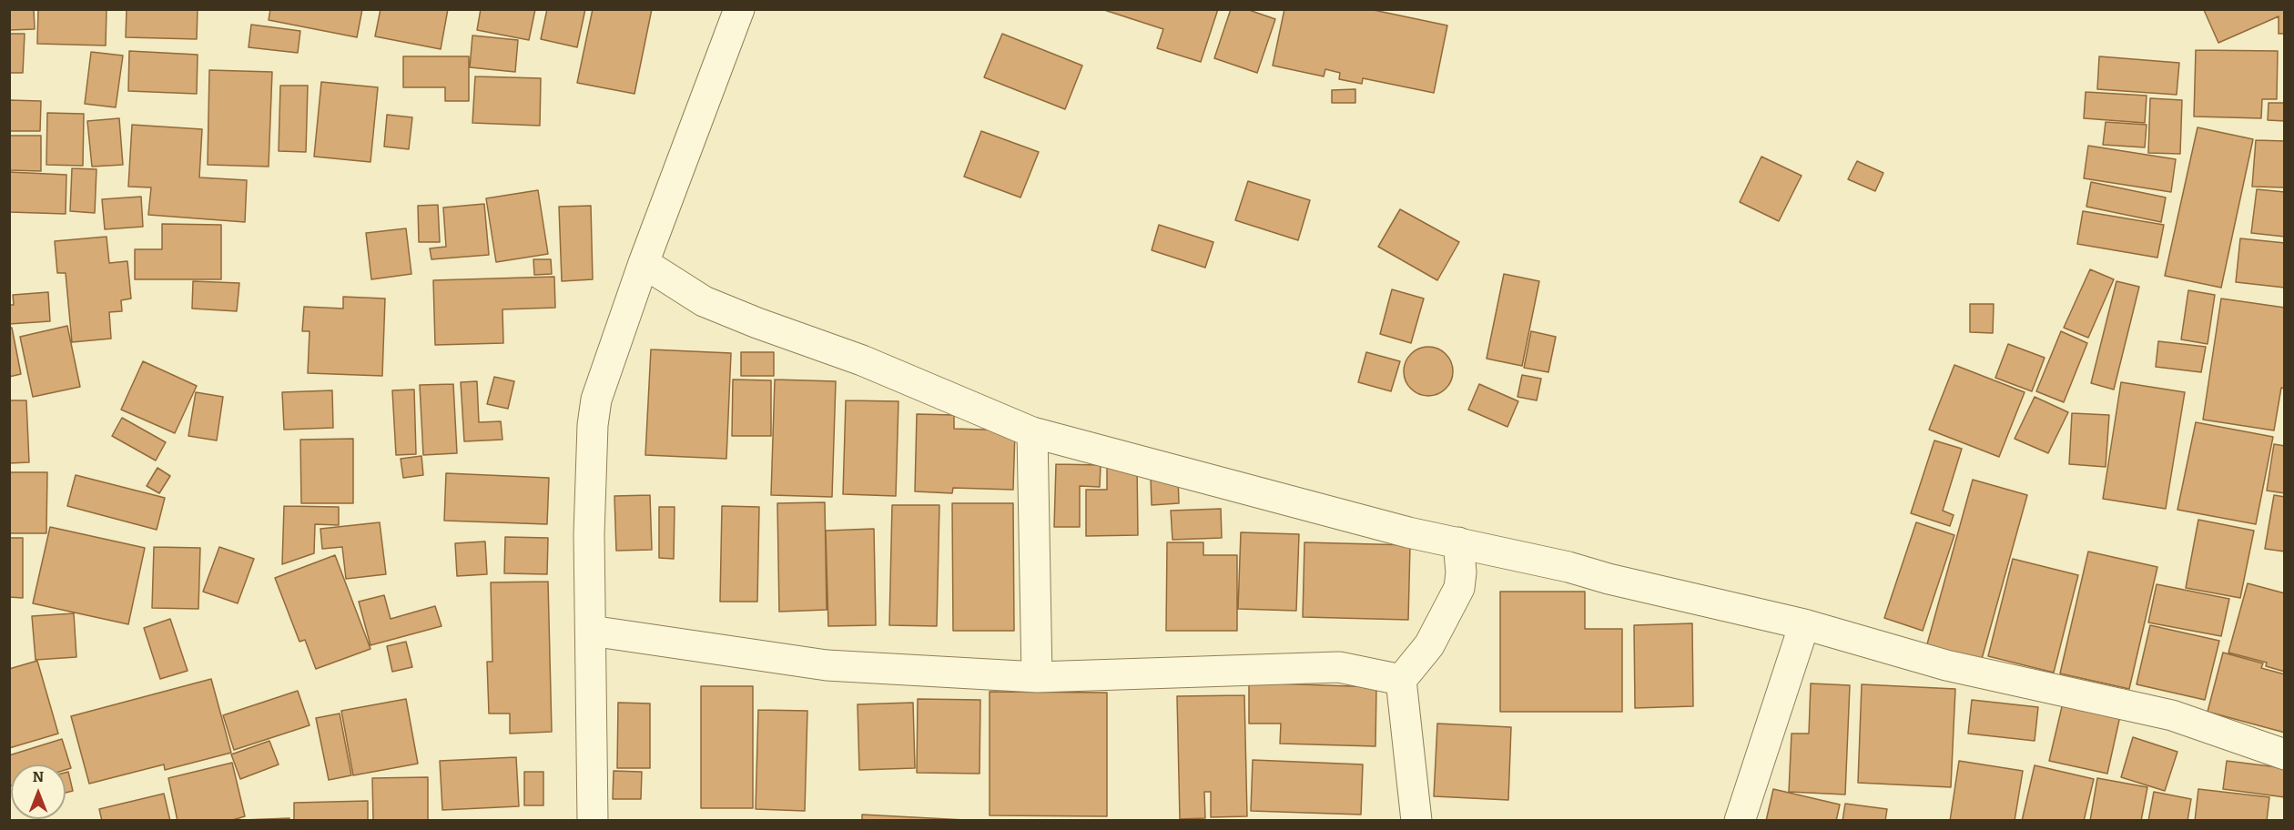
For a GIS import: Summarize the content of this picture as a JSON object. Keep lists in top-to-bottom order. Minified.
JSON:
{"north":"top"}
